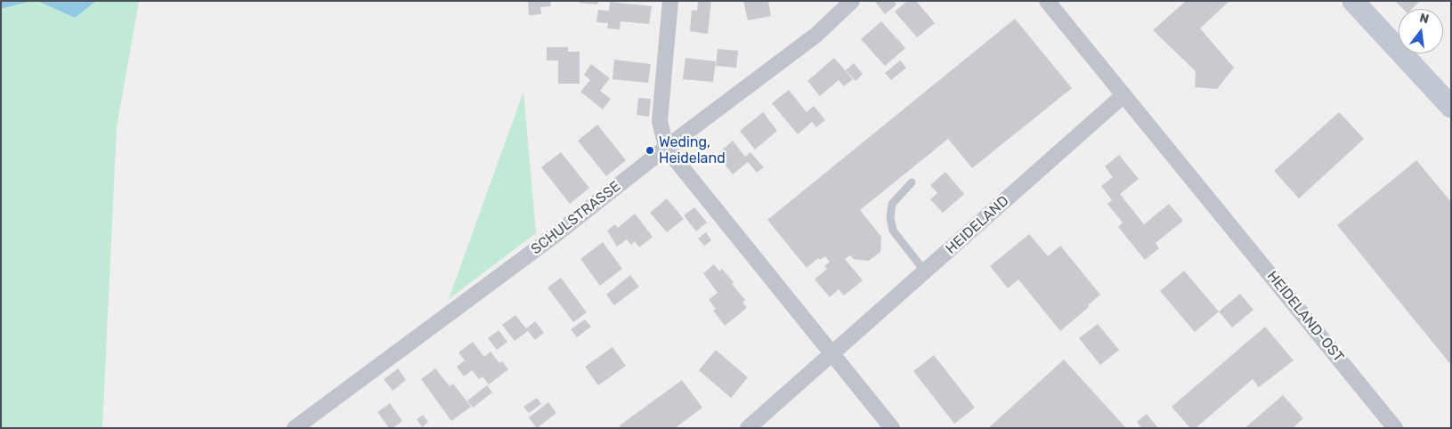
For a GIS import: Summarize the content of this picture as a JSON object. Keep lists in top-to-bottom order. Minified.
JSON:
{"streets":{"street":["SCHULSTRASSE","HEIDELAND","HEIDELAND-OST"]},"crossings":[["HEIDELAND","HEIDELAND-OST"]],"places":["Weding, Heideland"],"north":"top"}
